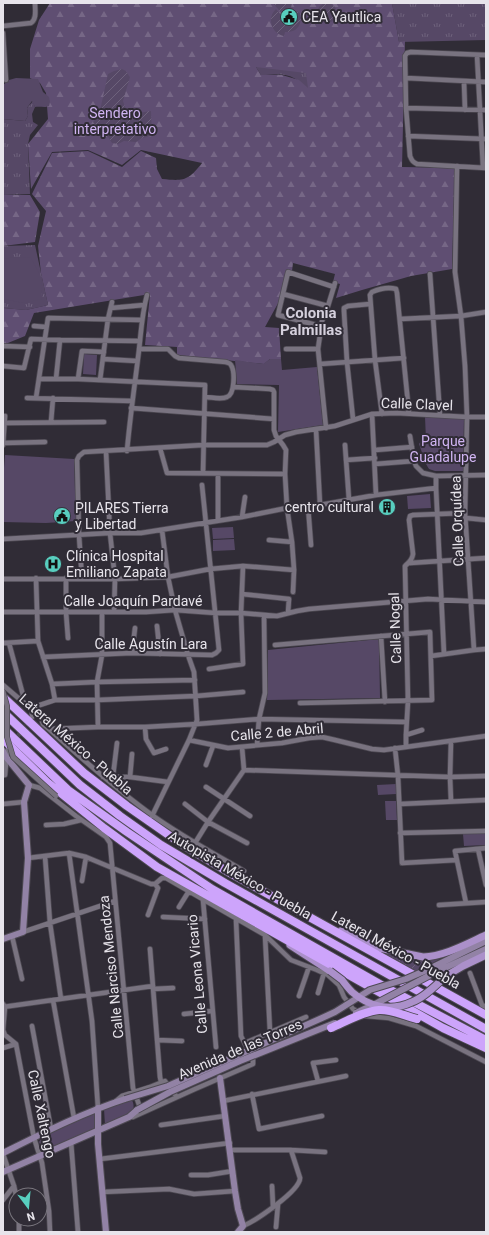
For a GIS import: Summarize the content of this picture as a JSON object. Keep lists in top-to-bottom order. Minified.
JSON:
{"streets":{"highway":["Lateral México - Puebla","Autopista México - Puebla"],"main road":["Avenida de las Torres"],"street":["Calle Clavel","Calle Orquídea","Calle Joaquín Pardavé","Calle Nogal","Calle Agustín Lara","Calle 2 de Abril","Calle Narciso Mendoza","Calle Leona Vicario","Calle Xaltengo"]},"crossings":[["Calle Clavel","Calle Orquídea"],["Calle Orquídea","Calle Joaquín Pardavé"],["Calle Joaquín Pardavé","Calle Nogal"],["Calle Joaquín Pardavé","Calle Agustín Lara"],["Calle Nogal","Calle 2 de Abril"],["Calle Narciso Mendoza","Avenida de las Torres"],["Avenida de las Torres","Calle Xaltengo"]],"districts":["Colonia Palmillas"],"parks":["Sendero interpretativo","Parque Guadalupe"],"places":{"public building":["CEA Yautlica","PILARES Tierra y Libertad"],"building":["centro cultural"],"hospital":["Clínica Hospital Emiliano Zapata"]},"north":"bottom"}
